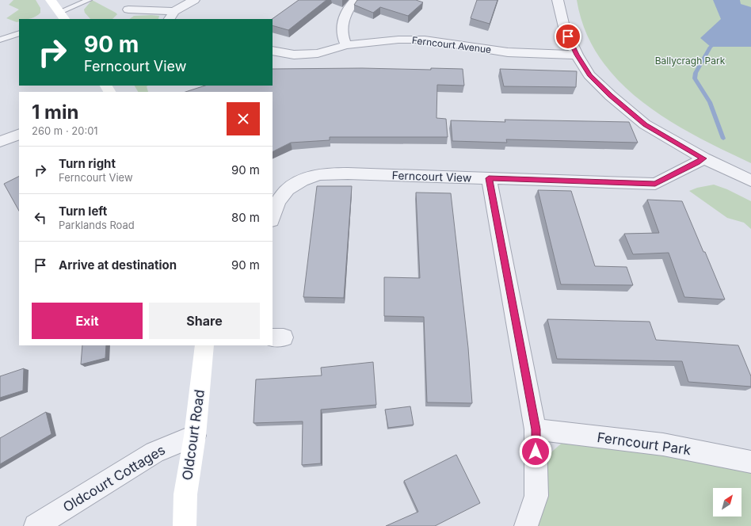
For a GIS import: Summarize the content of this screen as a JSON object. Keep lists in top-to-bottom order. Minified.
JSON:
{"streets":{"street":["Ferncourt Avenue","Ferncourt View","Oldcourt Road","Ferncourt Park","Oldcourt Cottages"]},"crossings":[["Oldcourt Road","Oldcourt Cottages"]],"parks":["Ballycragh Park"],"north":"top right","page":{"turn":["90 m","Ferncourt View"],"heading":["1 min","260 m · 20:01"],"list":[{"name":"Turn right","note":"Ferncourt View","value":"90 m"},{"name":"Turn left","note":"Parklands Road","value":"80 m"},{"name":"Arrive at destination","value":"90 m"}],"buttons":["Exit","Share"]}}
